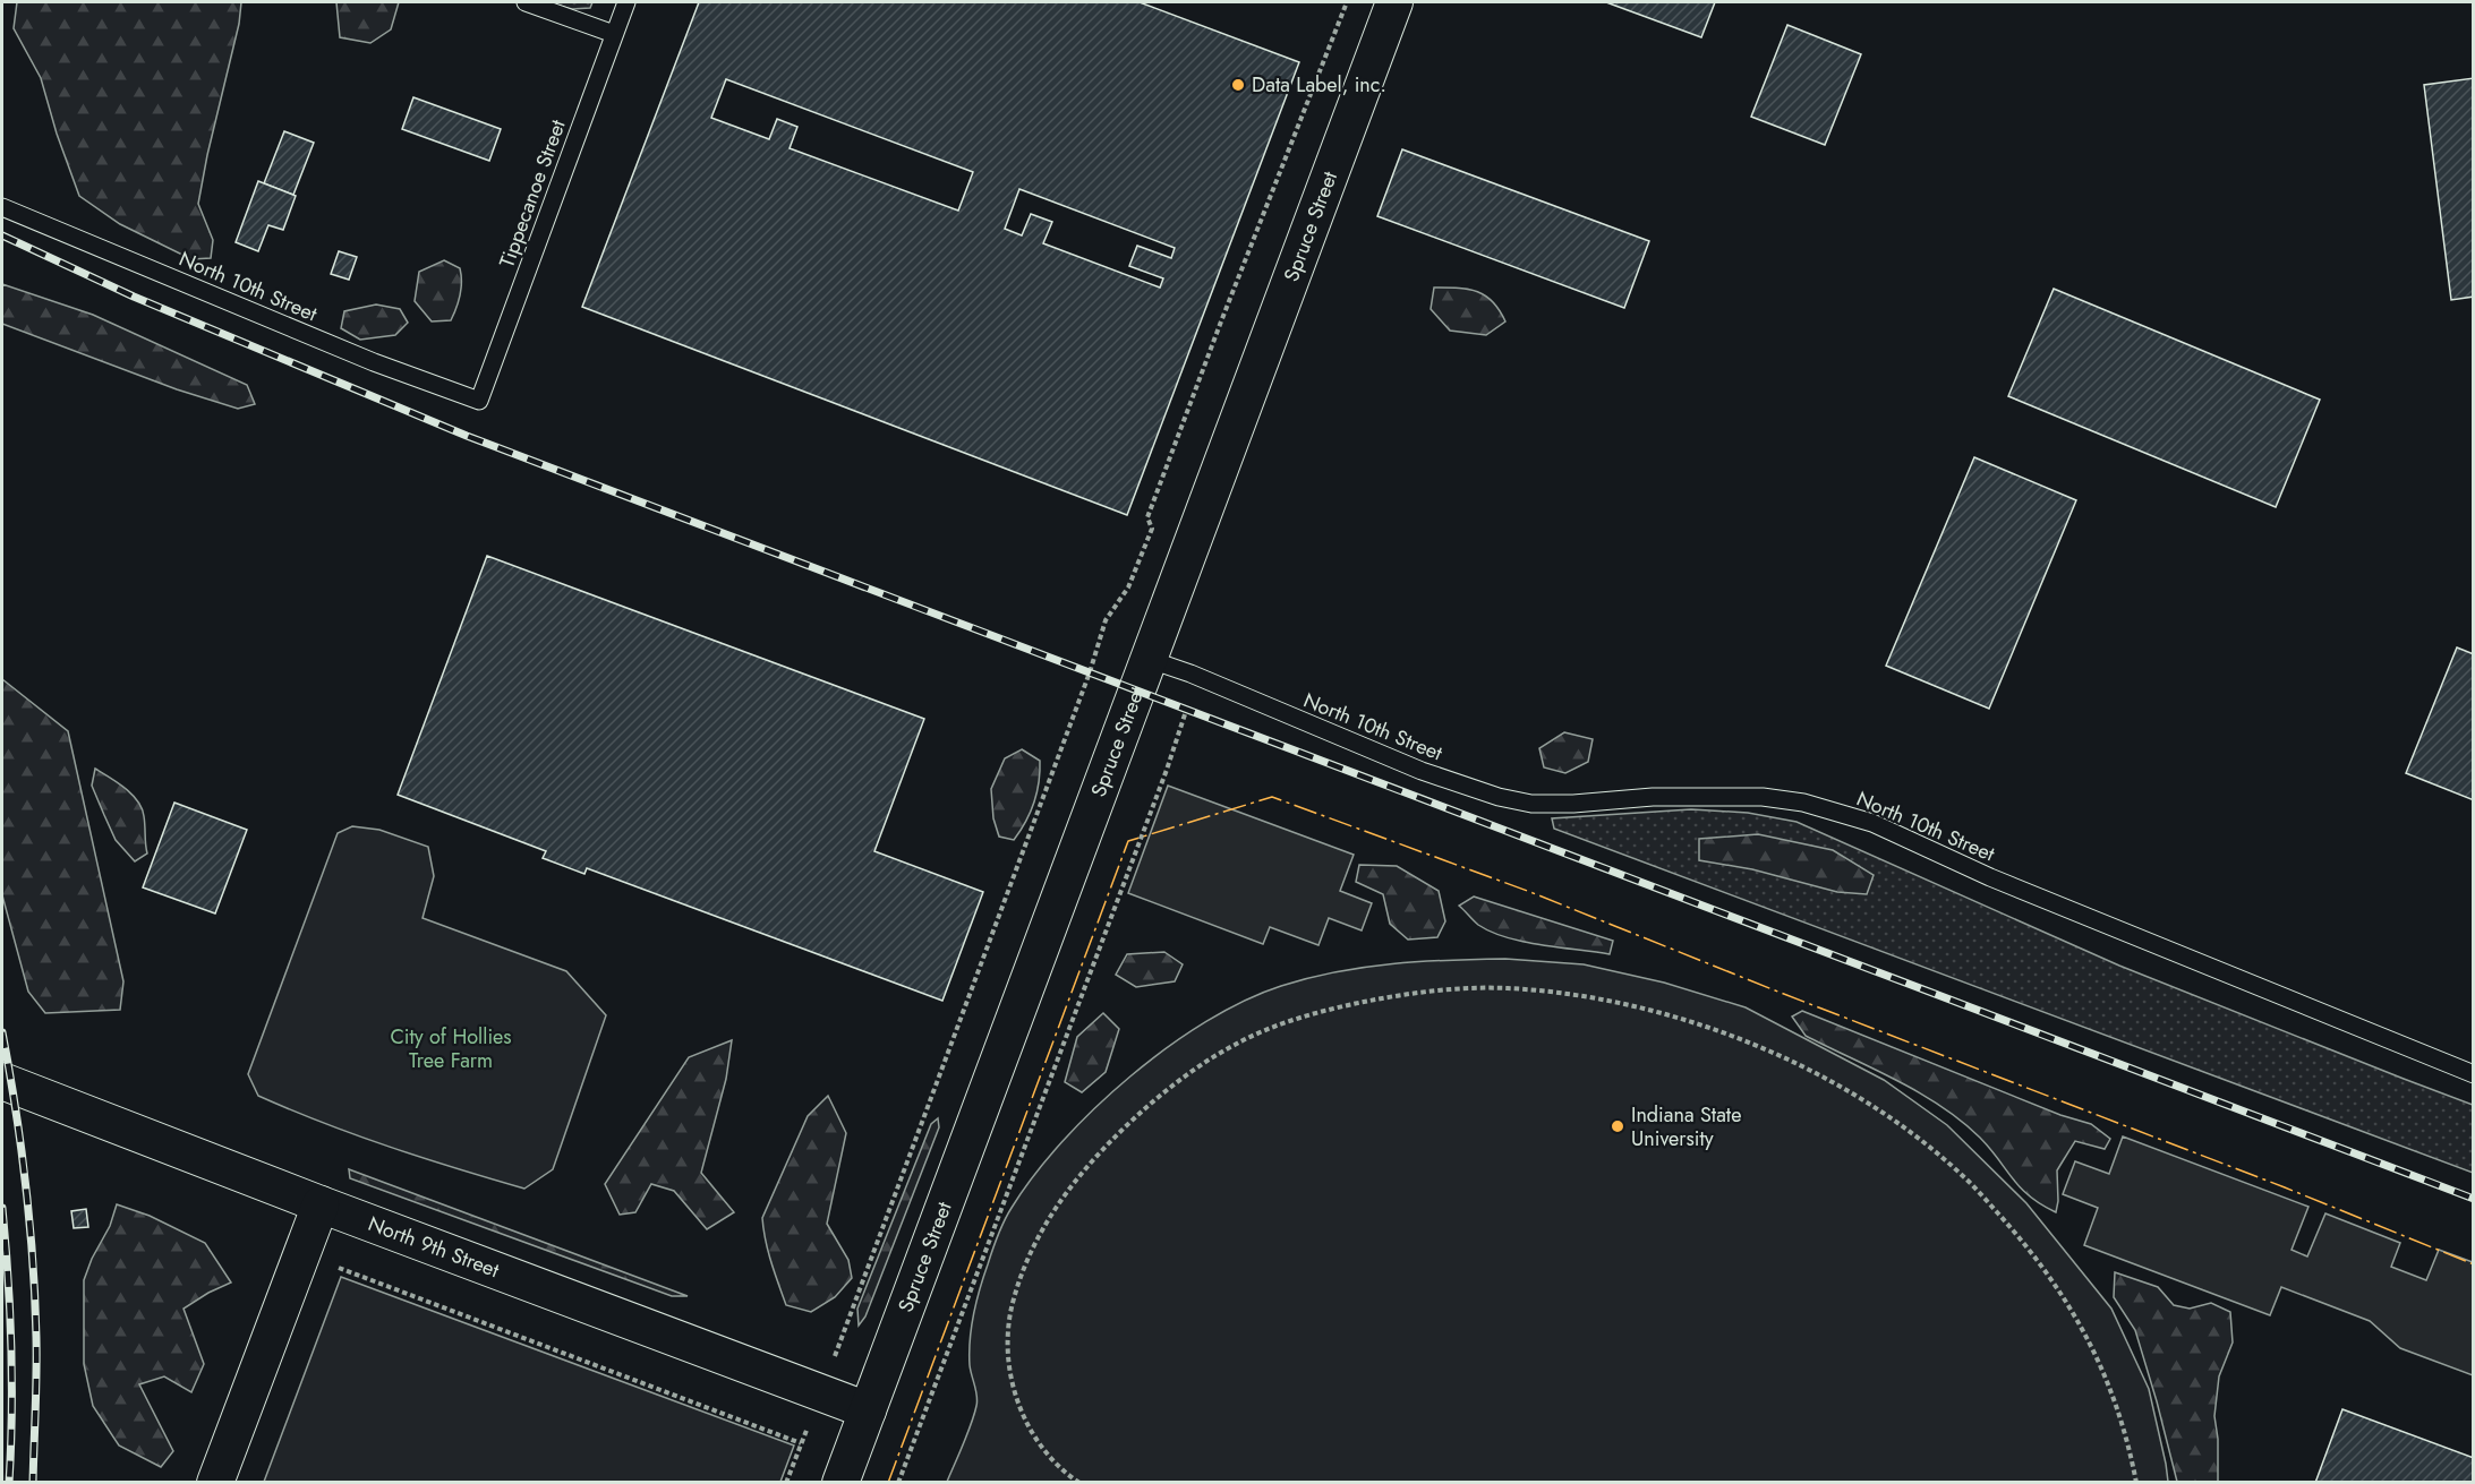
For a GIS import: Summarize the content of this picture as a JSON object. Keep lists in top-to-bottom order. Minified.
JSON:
{"streets":{"street":["Spruce Street","North 9th Street"],"lane":["Tippecanoe Street","North 10th Street"]},"crossings":[["Tippecanoe Street","North 10th Street"],["Spruce Street","North 10th Street"],["Spruce Street","North 9th Street"]],"parks":["City of Hollies Tree Farm"],"places":["Data Label, inc.","Indiana State University"]}
